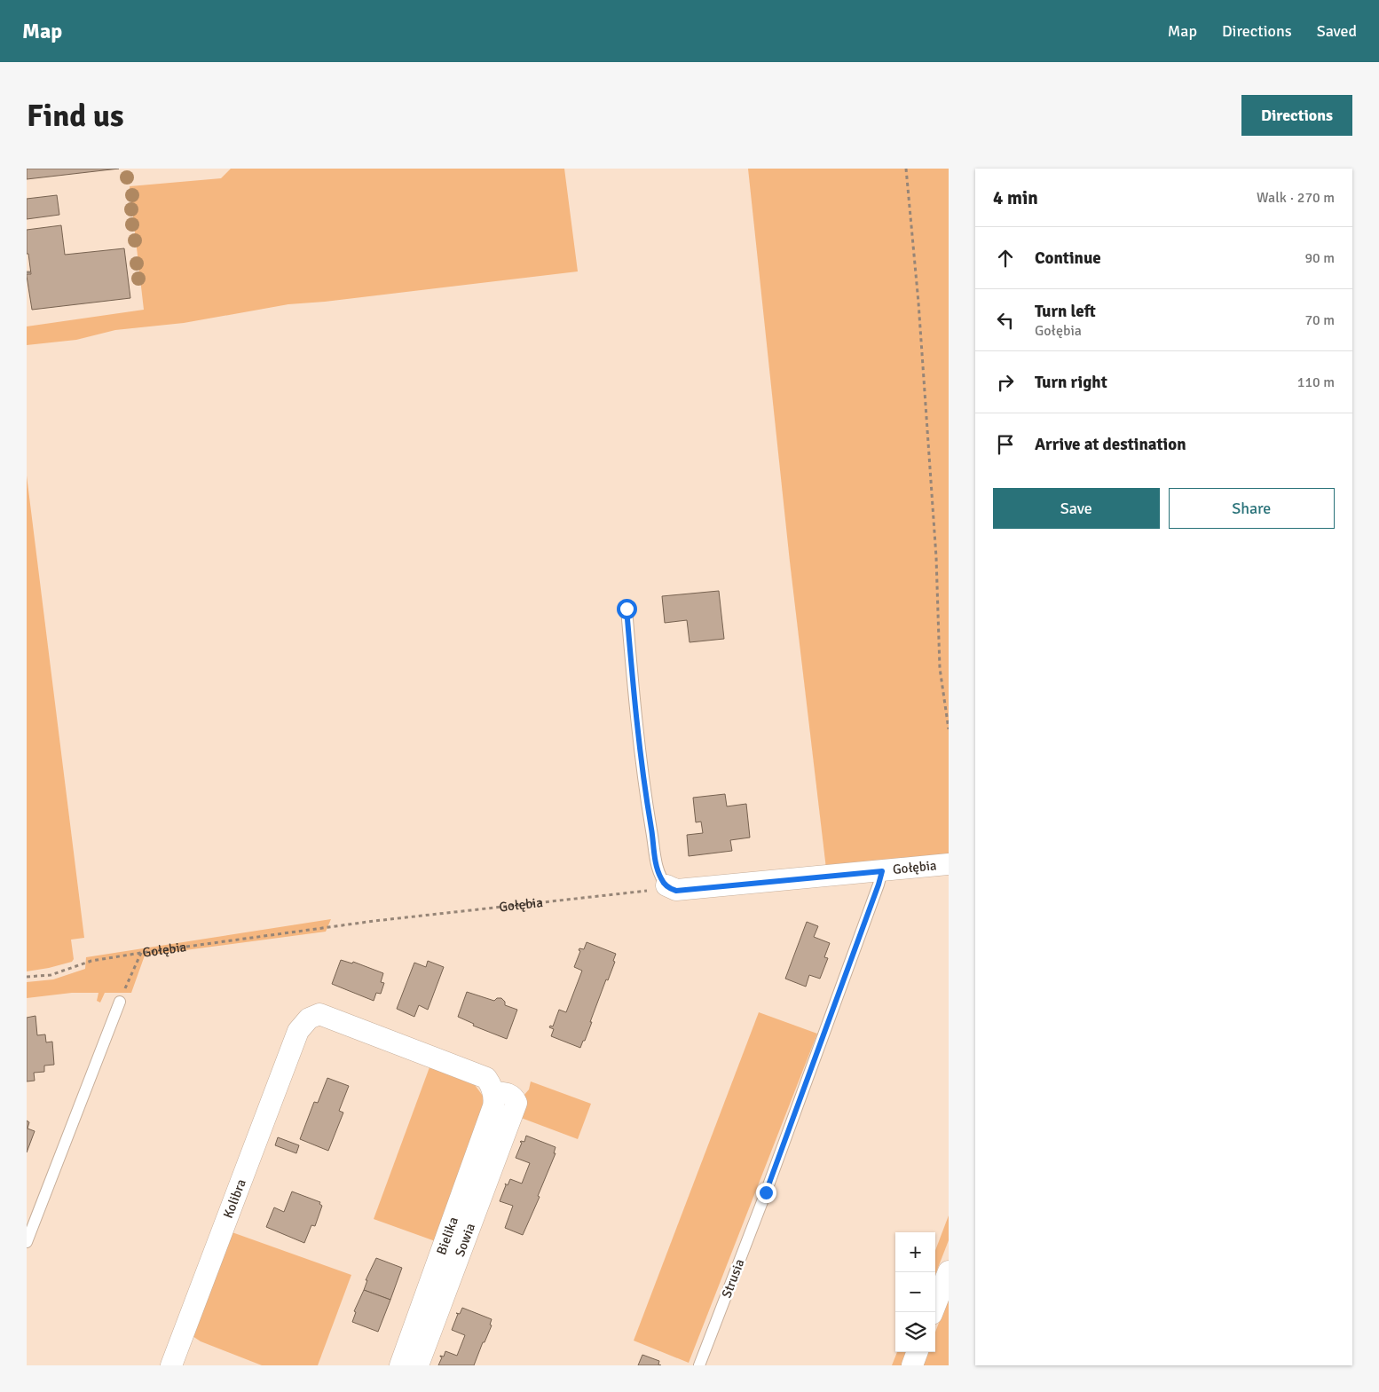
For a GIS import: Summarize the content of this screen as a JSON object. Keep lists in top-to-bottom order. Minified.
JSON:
{"streets":{"street":["Gołębia","Kolibra","Bielika","Sowia"],"lane":["Strusia"]},"crossings":[["Gołębia","Strusia"],["Kolibra","Bielika"],["Kolibra","Sowia"],["Bielika","Sowia"]],"page":{"header":"Map","nav":["Map","Directions","Saved"],"buttons":["Directions",["Save","Share"]],"title":"Find us","heading":["4 min","Walk · 270 m"],"list":[["Continue","90 m"],["Turn left","Gołębia","70 m"],["Turn right","110 m"],"Arrive at destination"],"map_buttons":["+","−"]}}
